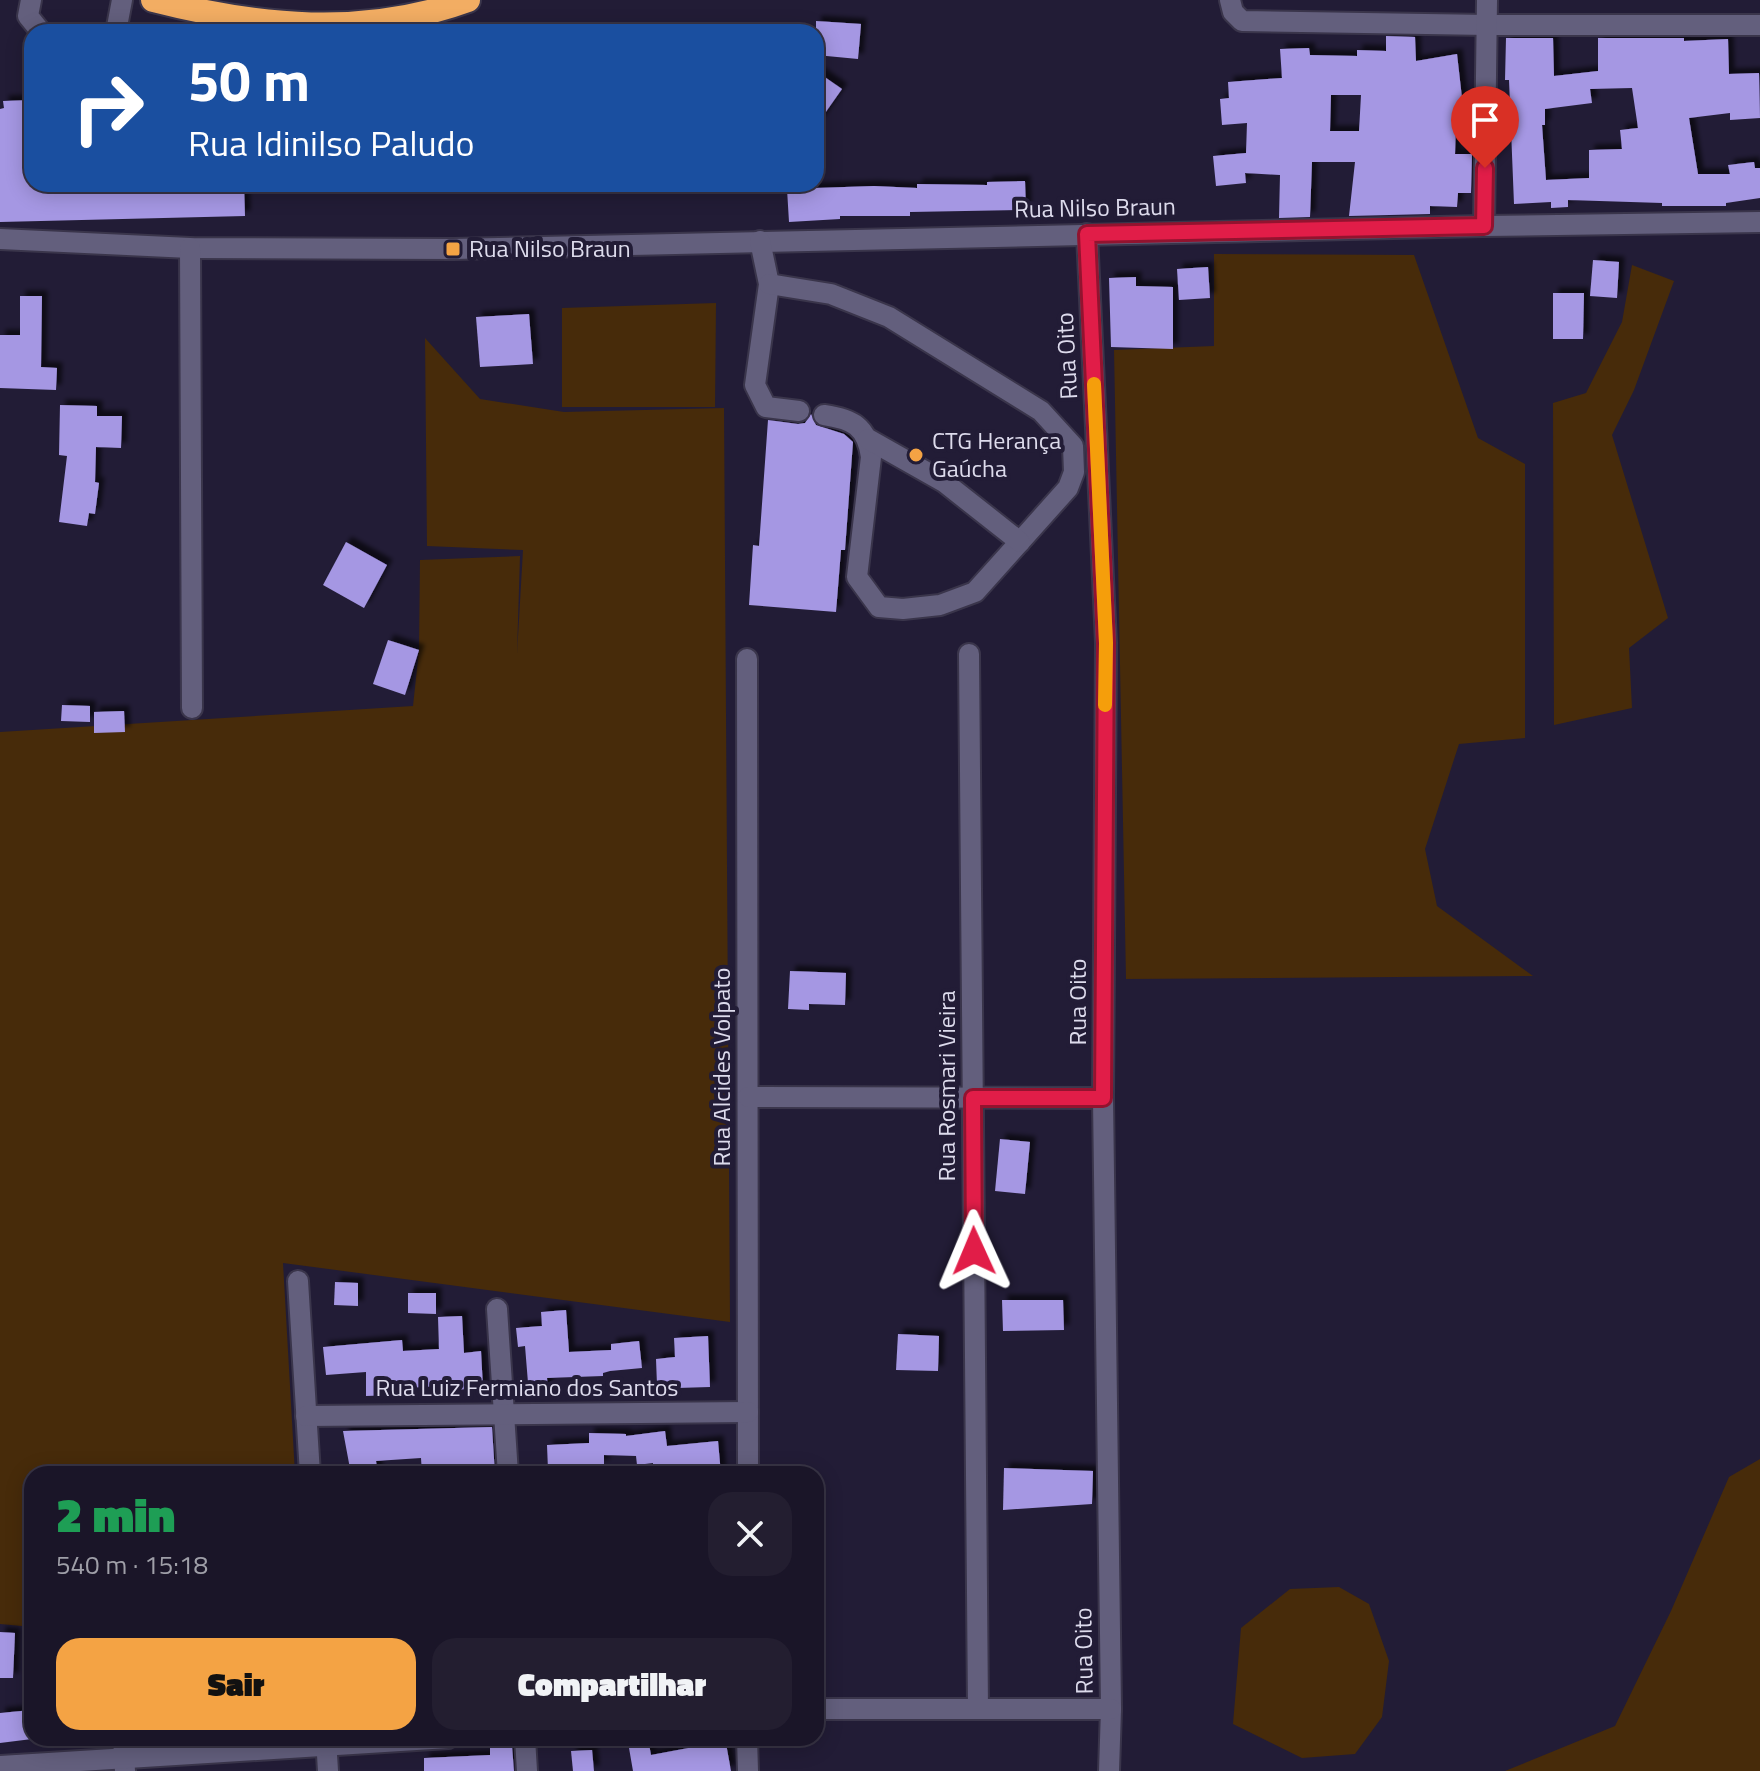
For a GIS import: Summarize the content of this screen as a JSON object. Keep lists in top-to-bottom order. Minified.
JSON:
{"streets":{"street":["Rua Nilso Braun","Rua Oito","Rua Alcides Volpato","Rua Rosmari Vieira","Rua Luiz Fermiano dos Santos"]},"crossings":[["Rua Nilso Braun","Rua Oito"],["Rua Alcides Volpato","Rua Luiz Fermiano dos Santos"]],"places":{"transit":["Rua Nilso Braun"],"other":["CTG Herança Gaúcha"]},"page":{"turn":["50 m","Rua Idinilso Paludo"],"heading":["2 min","540 m · 15:18"],"buttons":["Sair","Compartilhar"]}}
